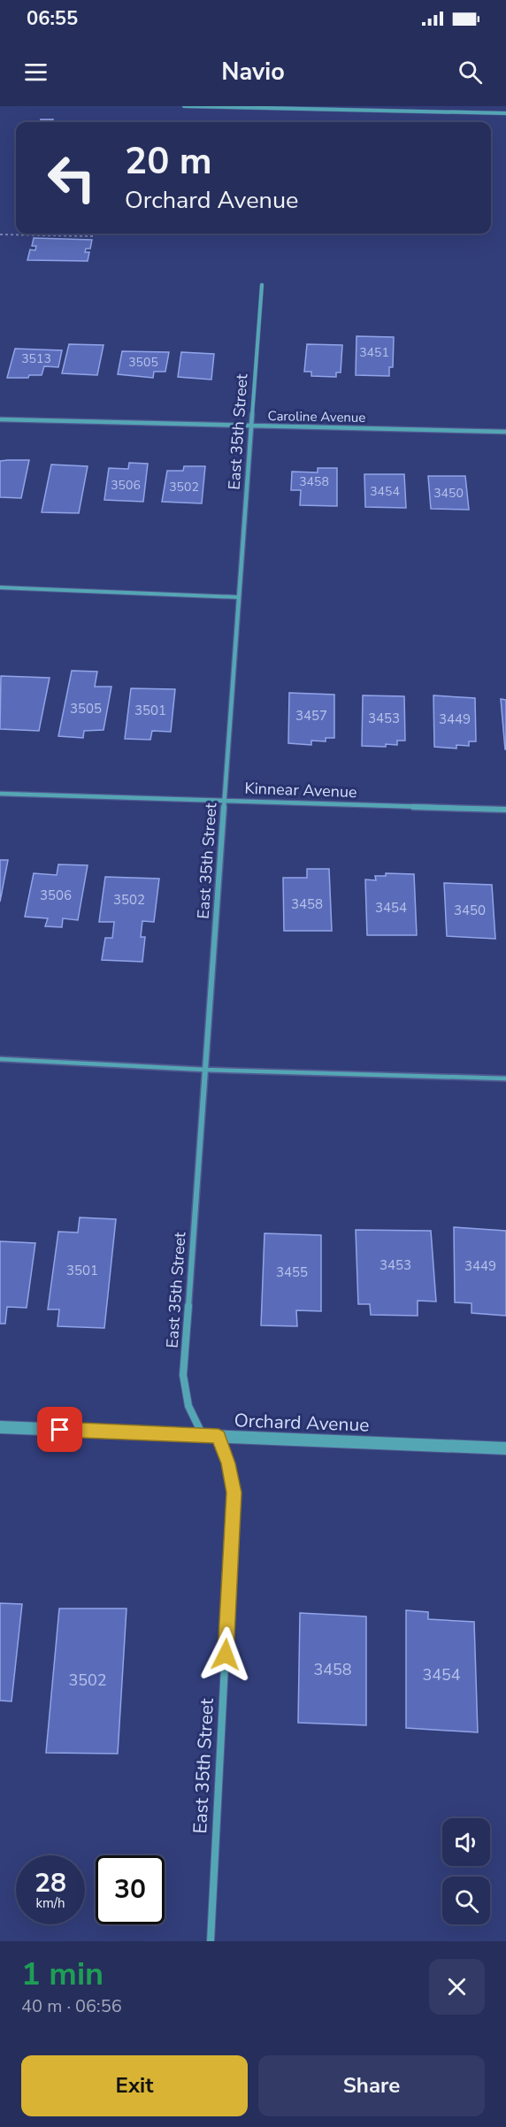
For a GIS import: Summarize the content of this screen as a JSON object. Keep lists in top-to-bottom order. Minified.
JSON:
{"streets":{"street":["Caroline Avenue","East 35th Street","Kinnear Avenue","Orchard Avenue"]},"crossings":[["Caroline Avenue","East 35th Street"],["East 35th Street","Kinnear Avenue"],["East 35th Street","Orchard Avenue"]],"house_numbers":["3451","3513","3505","3458","3506","3502","3454","3450","3505","3501","3457","3453","3449","3506","3502","3458","3454","3450","3453","3449","3501","3455","3458","3454","3502"],"page":{"status":"06:55","header":"Navio","turn":["20 m","Orchard Avenue"],"speed":"28 km/h","limit":"30","heading":["1 min","40 m · 06:56"],"buttons":["Exit","Share"]}}
